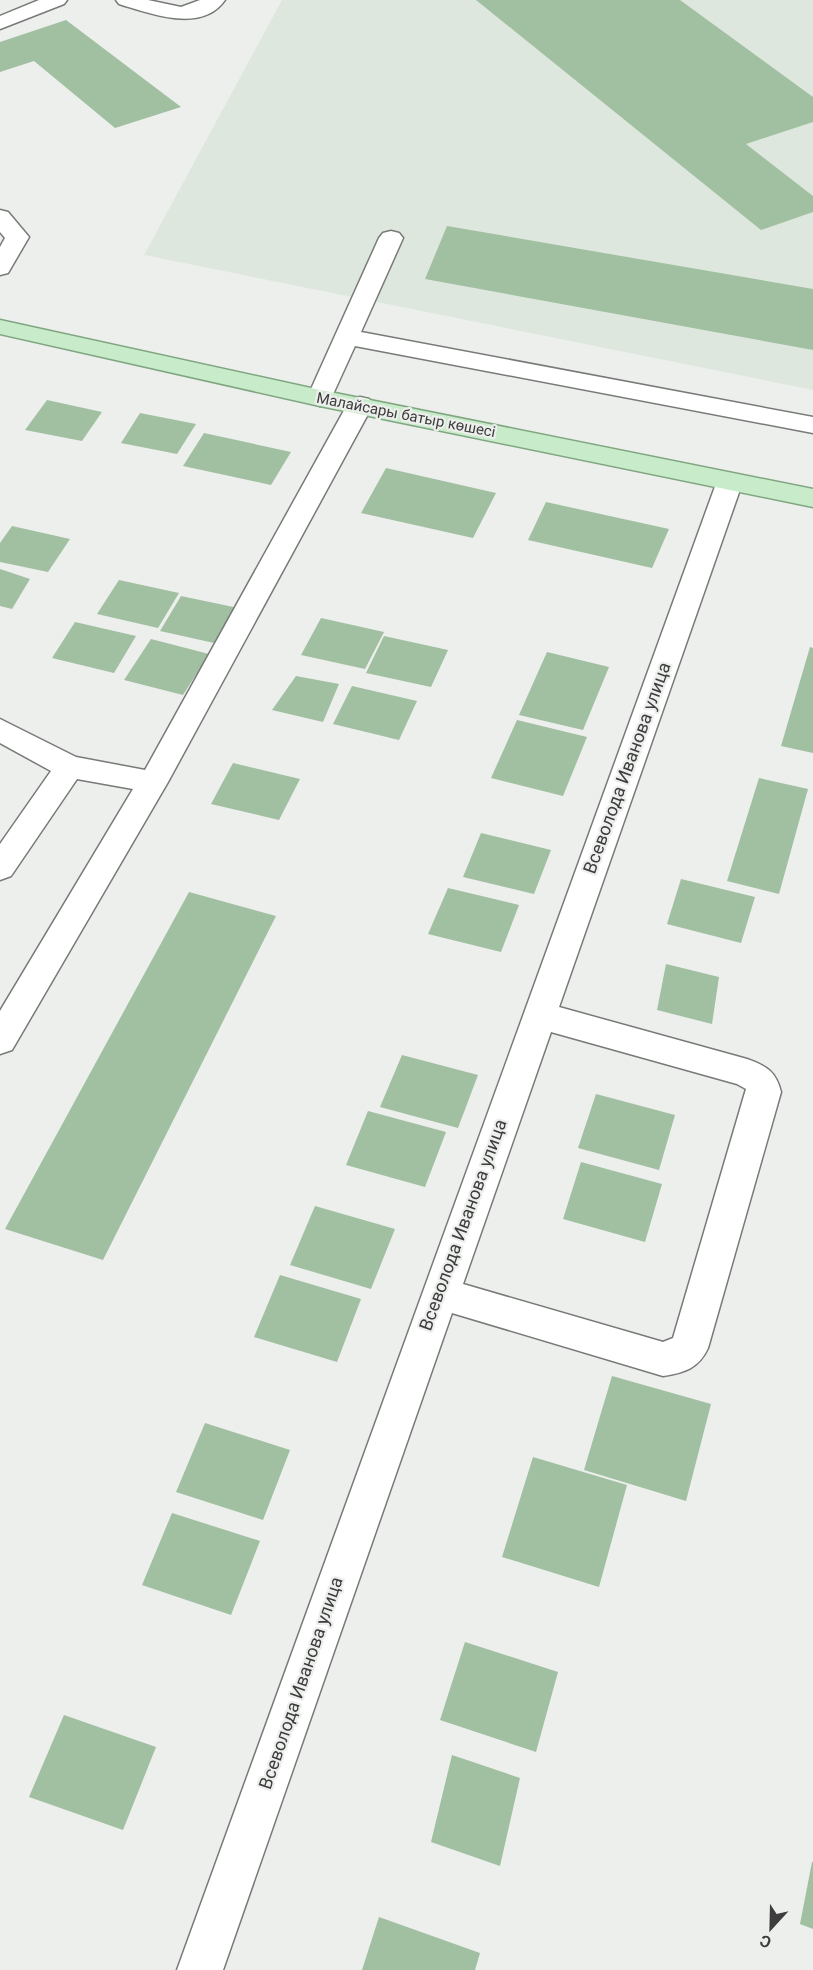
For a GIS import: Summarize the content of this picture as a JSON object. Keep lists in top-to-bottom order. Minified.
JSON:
{"streets":{"main road":["Малайсары батыр көшесі"],"street":["Всеволода Иванова улица"]},"crossings":[["Малайсары батыр көшесі","Всеволода Иванова улица"]],"north":"bottom"}
